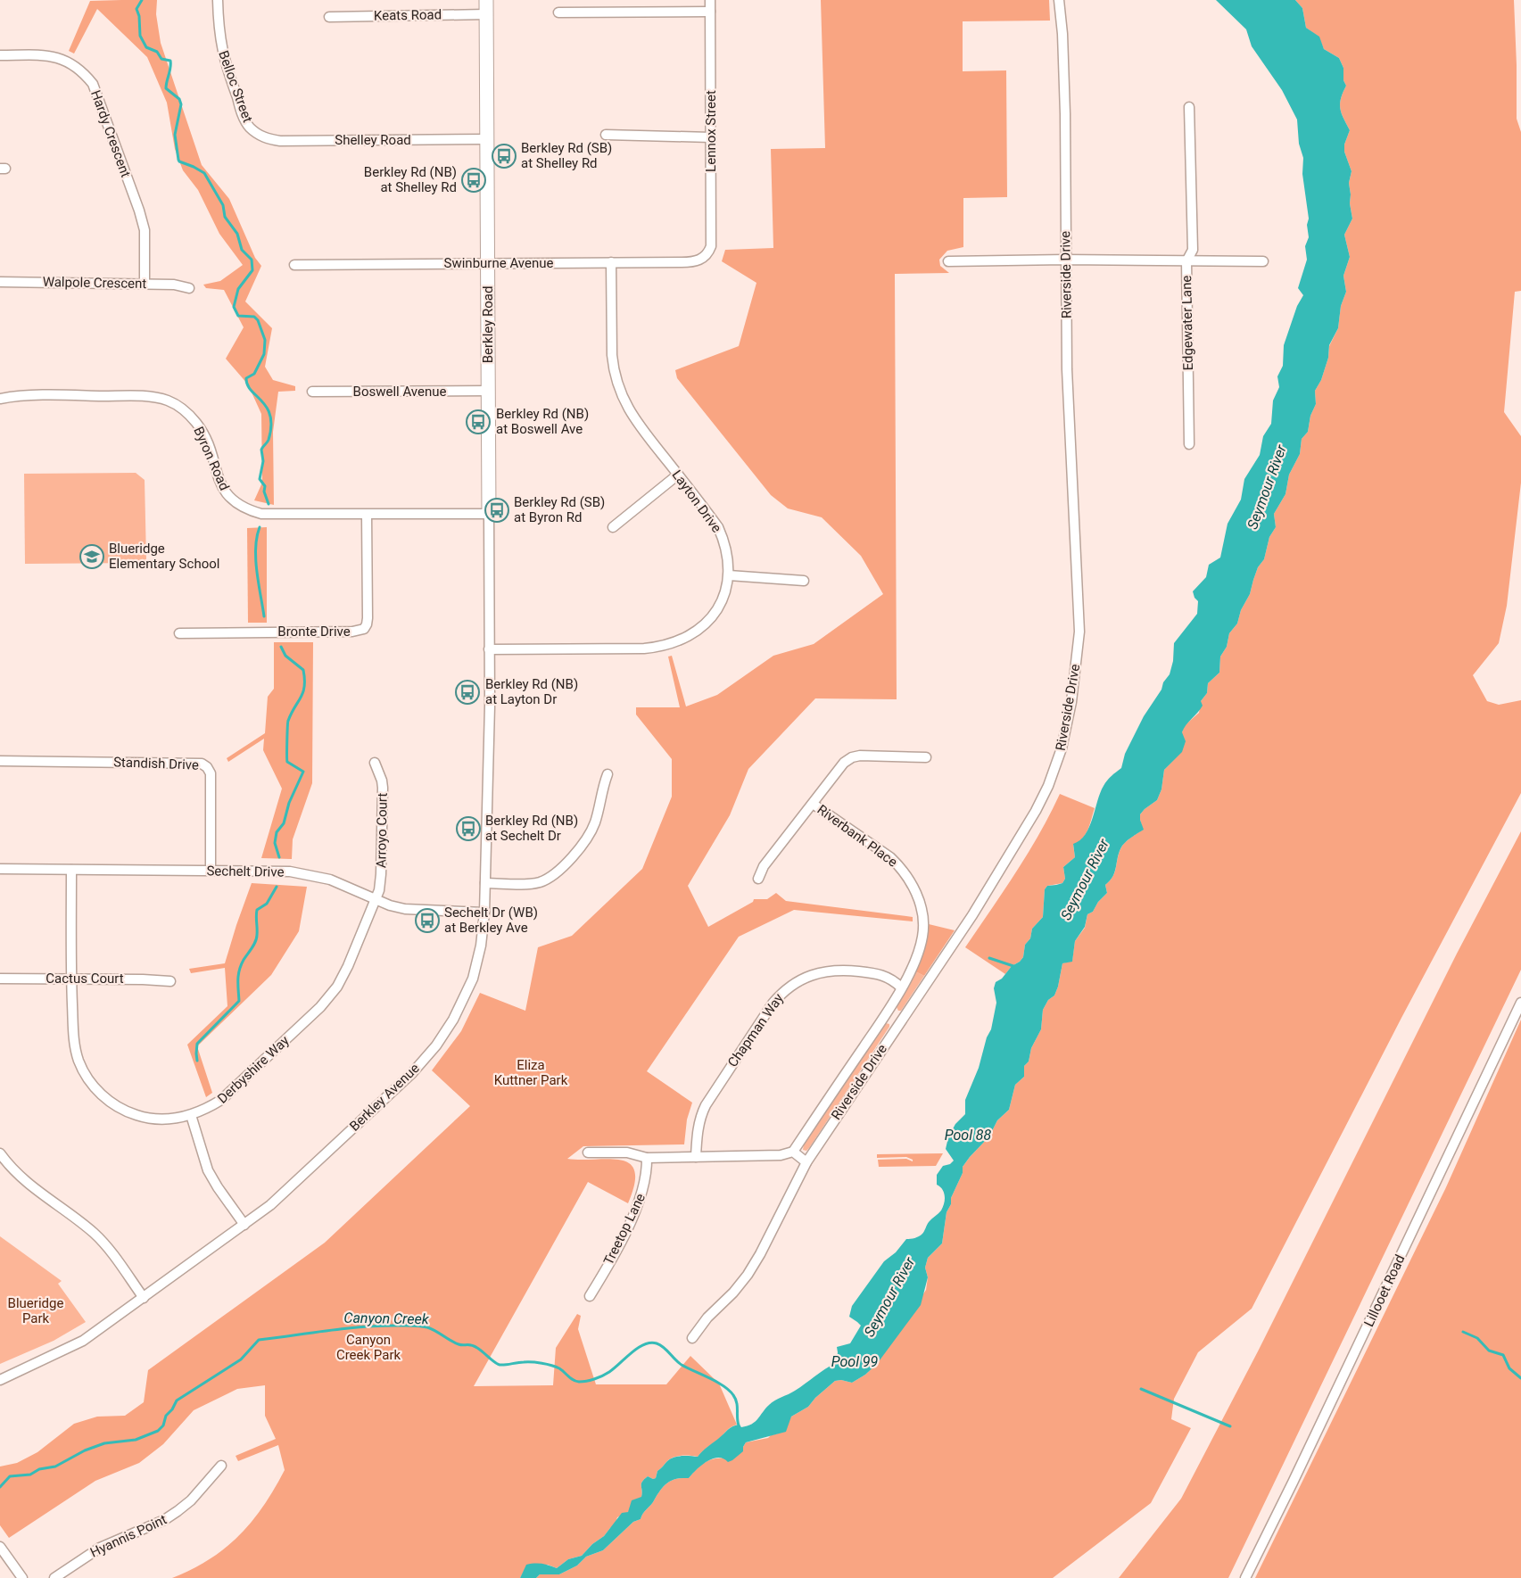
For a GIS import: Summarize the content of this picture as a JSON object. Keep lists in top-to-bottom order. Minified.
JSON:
{"streets":{"street":["Keats Road","Belloc Street","Lennox Street","Hardy Crescent","Shelley Road","Swinburne Avenue","Riverside Drive","Walpole Crescent","Edgewater Lane","Berkley Road","Boswell Avenue","Byron Road","Layton Drive","Bronte Drive","Standish Drive","Arroyo Court","Riverbank Place","Sechelt Drive","Cactus Court","Chapman Way","Derbyshire Way","Berkley Avenue","Treetop Lane","Lillooet Road","Hyannis Point"]},"crossings":[["Keats Road","Berkley Road"],["Belloc Street","Shelley Road"],["Lennox Street","Swinburne Avenue"],["Hardy Crescent","Walpole Crescent"],["Shelley Road","Berkley Road"],["Swinburne Avenue","Berkley Road"],["Swinburne Avenue","Layton Drive"],["Riverside Drive","Riverbank Place"],["Riverside Drive","Chapman Way"],["Berkley Road","Boswell Avenue"],["Berkley Road","Byron Road"],["Berkley Road","Layton Drive"],["Berkley Road","Berkley Avenue"],["Byron Road","Bronte Drive"],["Layton Drive","Berkley Avenue"],["Standish Drive","Sechelt Drive"],["Arroyo Court","Sechelt Drive"],["Arroyo Court","Derbyshire Way"],["Riverbank Place","Chapman Way"],["Sechelt Drive","Derbyshire Way"],["Sechelt Drive","Berkley Avenue"],["Cactus Court","Derbyshire Way"]],"water":["Seymour River","Pool 88","Canyon Creek","Pool 99"],"parks":["Eliza Kuttner Park","Blueridge Park","Canyon Creek Park"],"places":{"bus stop":["Berkley Rd (SB) at Shelley Rd","Berkley Rd (NB) at Shelley Rd","Berkley Rd (NB) at Boswell Ave","Berkley Rd (SB) at Byron Rd","Berkley Rd (NB) at Layton Dr","Berkley Rd (NB) at Sechelt Dr","Sechelt Dr (WB) at Berkley Ave"],"school or university":["Blueridge Elementary School"]}}
